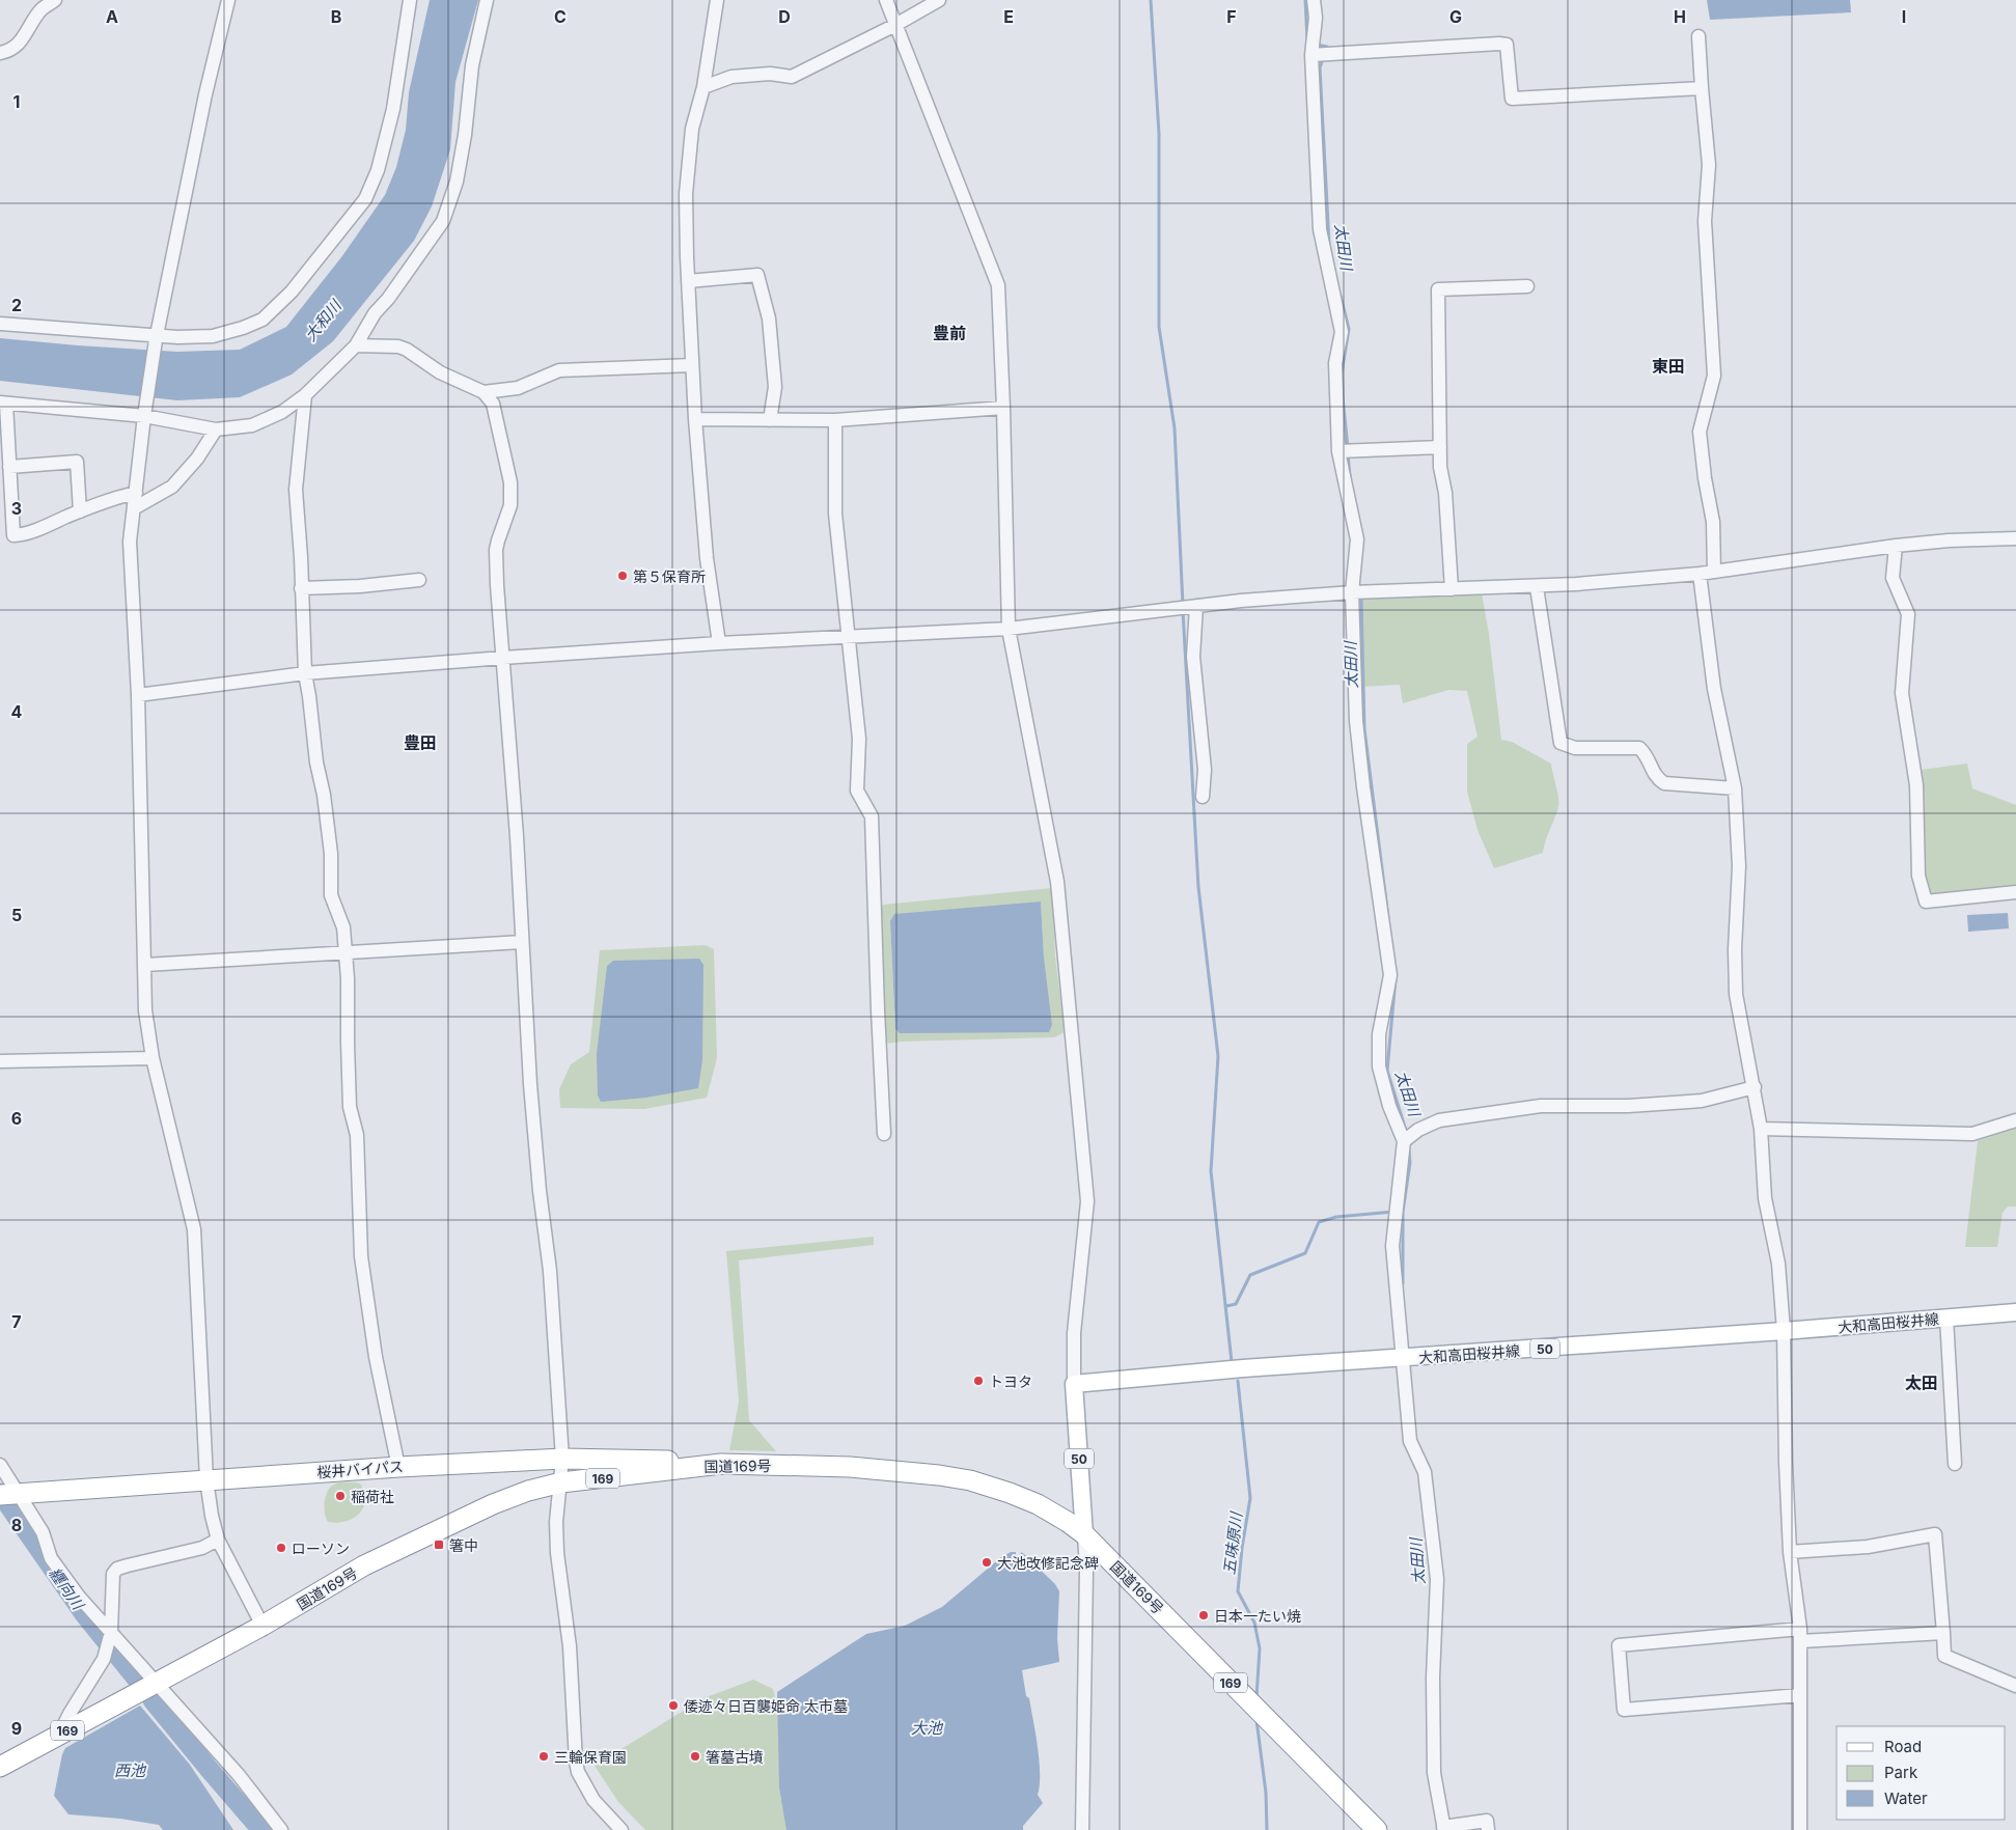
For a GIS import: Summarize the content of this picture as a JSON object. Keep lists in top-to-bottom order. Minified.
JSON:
{"streets":{"highway":["国道169号","桜井バイパス","169"],"main road":["大和高田桜井線","50"]},"crossings":[["大和高田桜井線","50"],["50","国道169号"],["国道169号","桜井バイパス"]],"districts":["豊前","東田","豊田","太田"],"water":["太田川","大和川","五味原川","纒向川","大池","西池"],"places":{"other":["第５保育所","トヨタ","稲荷社","ローソン","大池改修記念碑","日本一たい焼","倭迹々日百襲姫命 太市墓","三輪保育園","箸墓古墳"],"transit":["箸中"]},"legend":["Road","Park","Water"],"grid":{"columns":["A","B","C","D","E","F","G","H","I"],"rows":["1","2","3","4","5","6","7","8","9"]}}
